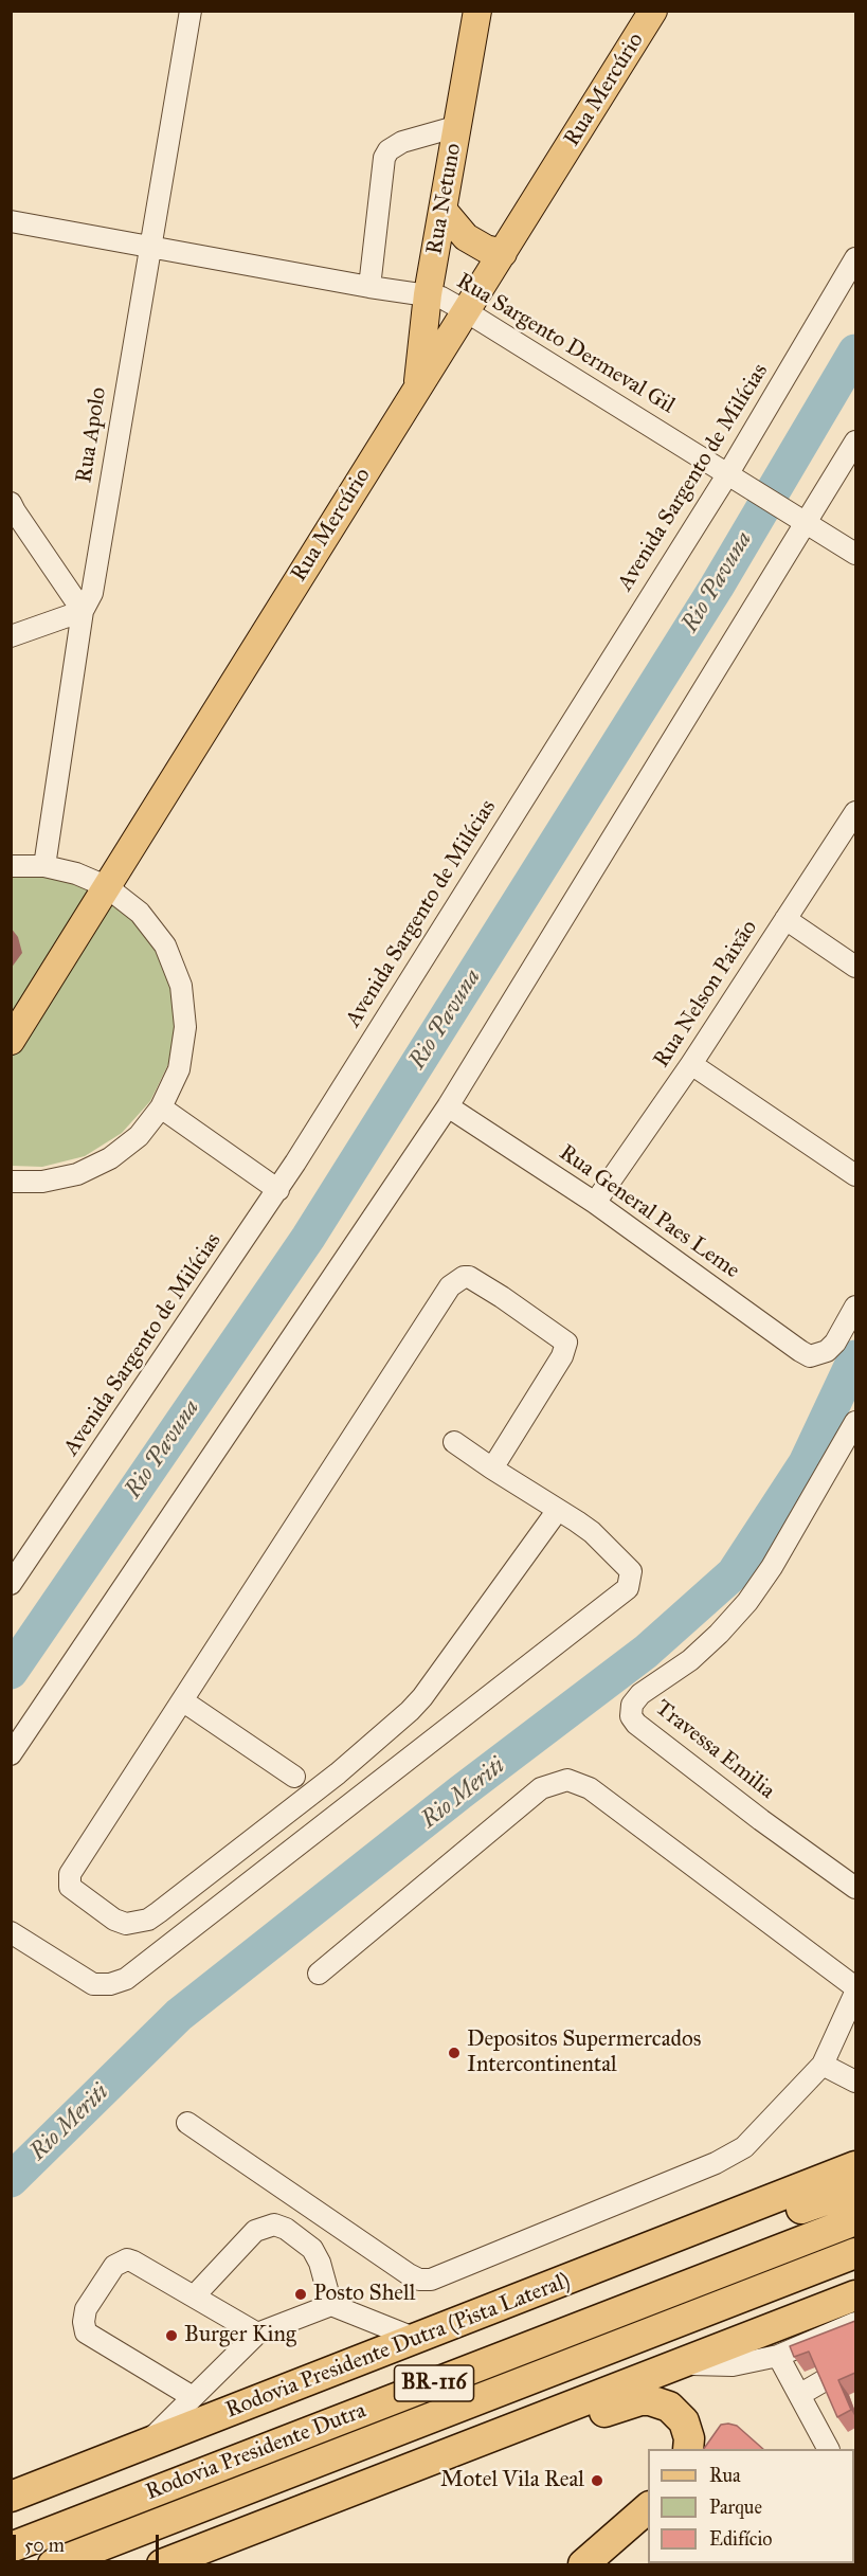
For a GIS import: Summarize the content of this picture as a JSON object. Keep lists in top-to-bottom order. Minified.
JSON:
{"streets":{"highway":["Rodovia Presidente Dutra (Pista Lateral)","BR-116","Rodovia Presidente Dutra"],"main road":["Rua Mercúrio","Rua Netuno"],"street":["Rua Sargento Dermeval Gil","Rua Apolo","Avenida Sargento de Milícias","Rua Nelson Paixão","Rua General Paes Leme","Travessa Emilia"]},"crossings":[["Rua Mercúrio","Rua Netuno"],["Rua Mercúrio","Rua Sargento Dermeval Gil"],["Rua Netuno","Rua Sargento Dermeval Gil"],["Rua Sargento Dermeval Gil","Rua Apolo"],["Rua Sargento Dermeval Gil","Avenida Sargento de Milícias"],["Rua Nelson Paixão","Rua General Paes Leme"]],"water":["Rio Pavuna","Rio Meriti"],"places":["Depositos Supermercados Intercontinental","Posto Shell","Burger King","Motel Vila Real"],"legend":["Rua","Parque","Edifício"],"scale_bar":"50 m"}
